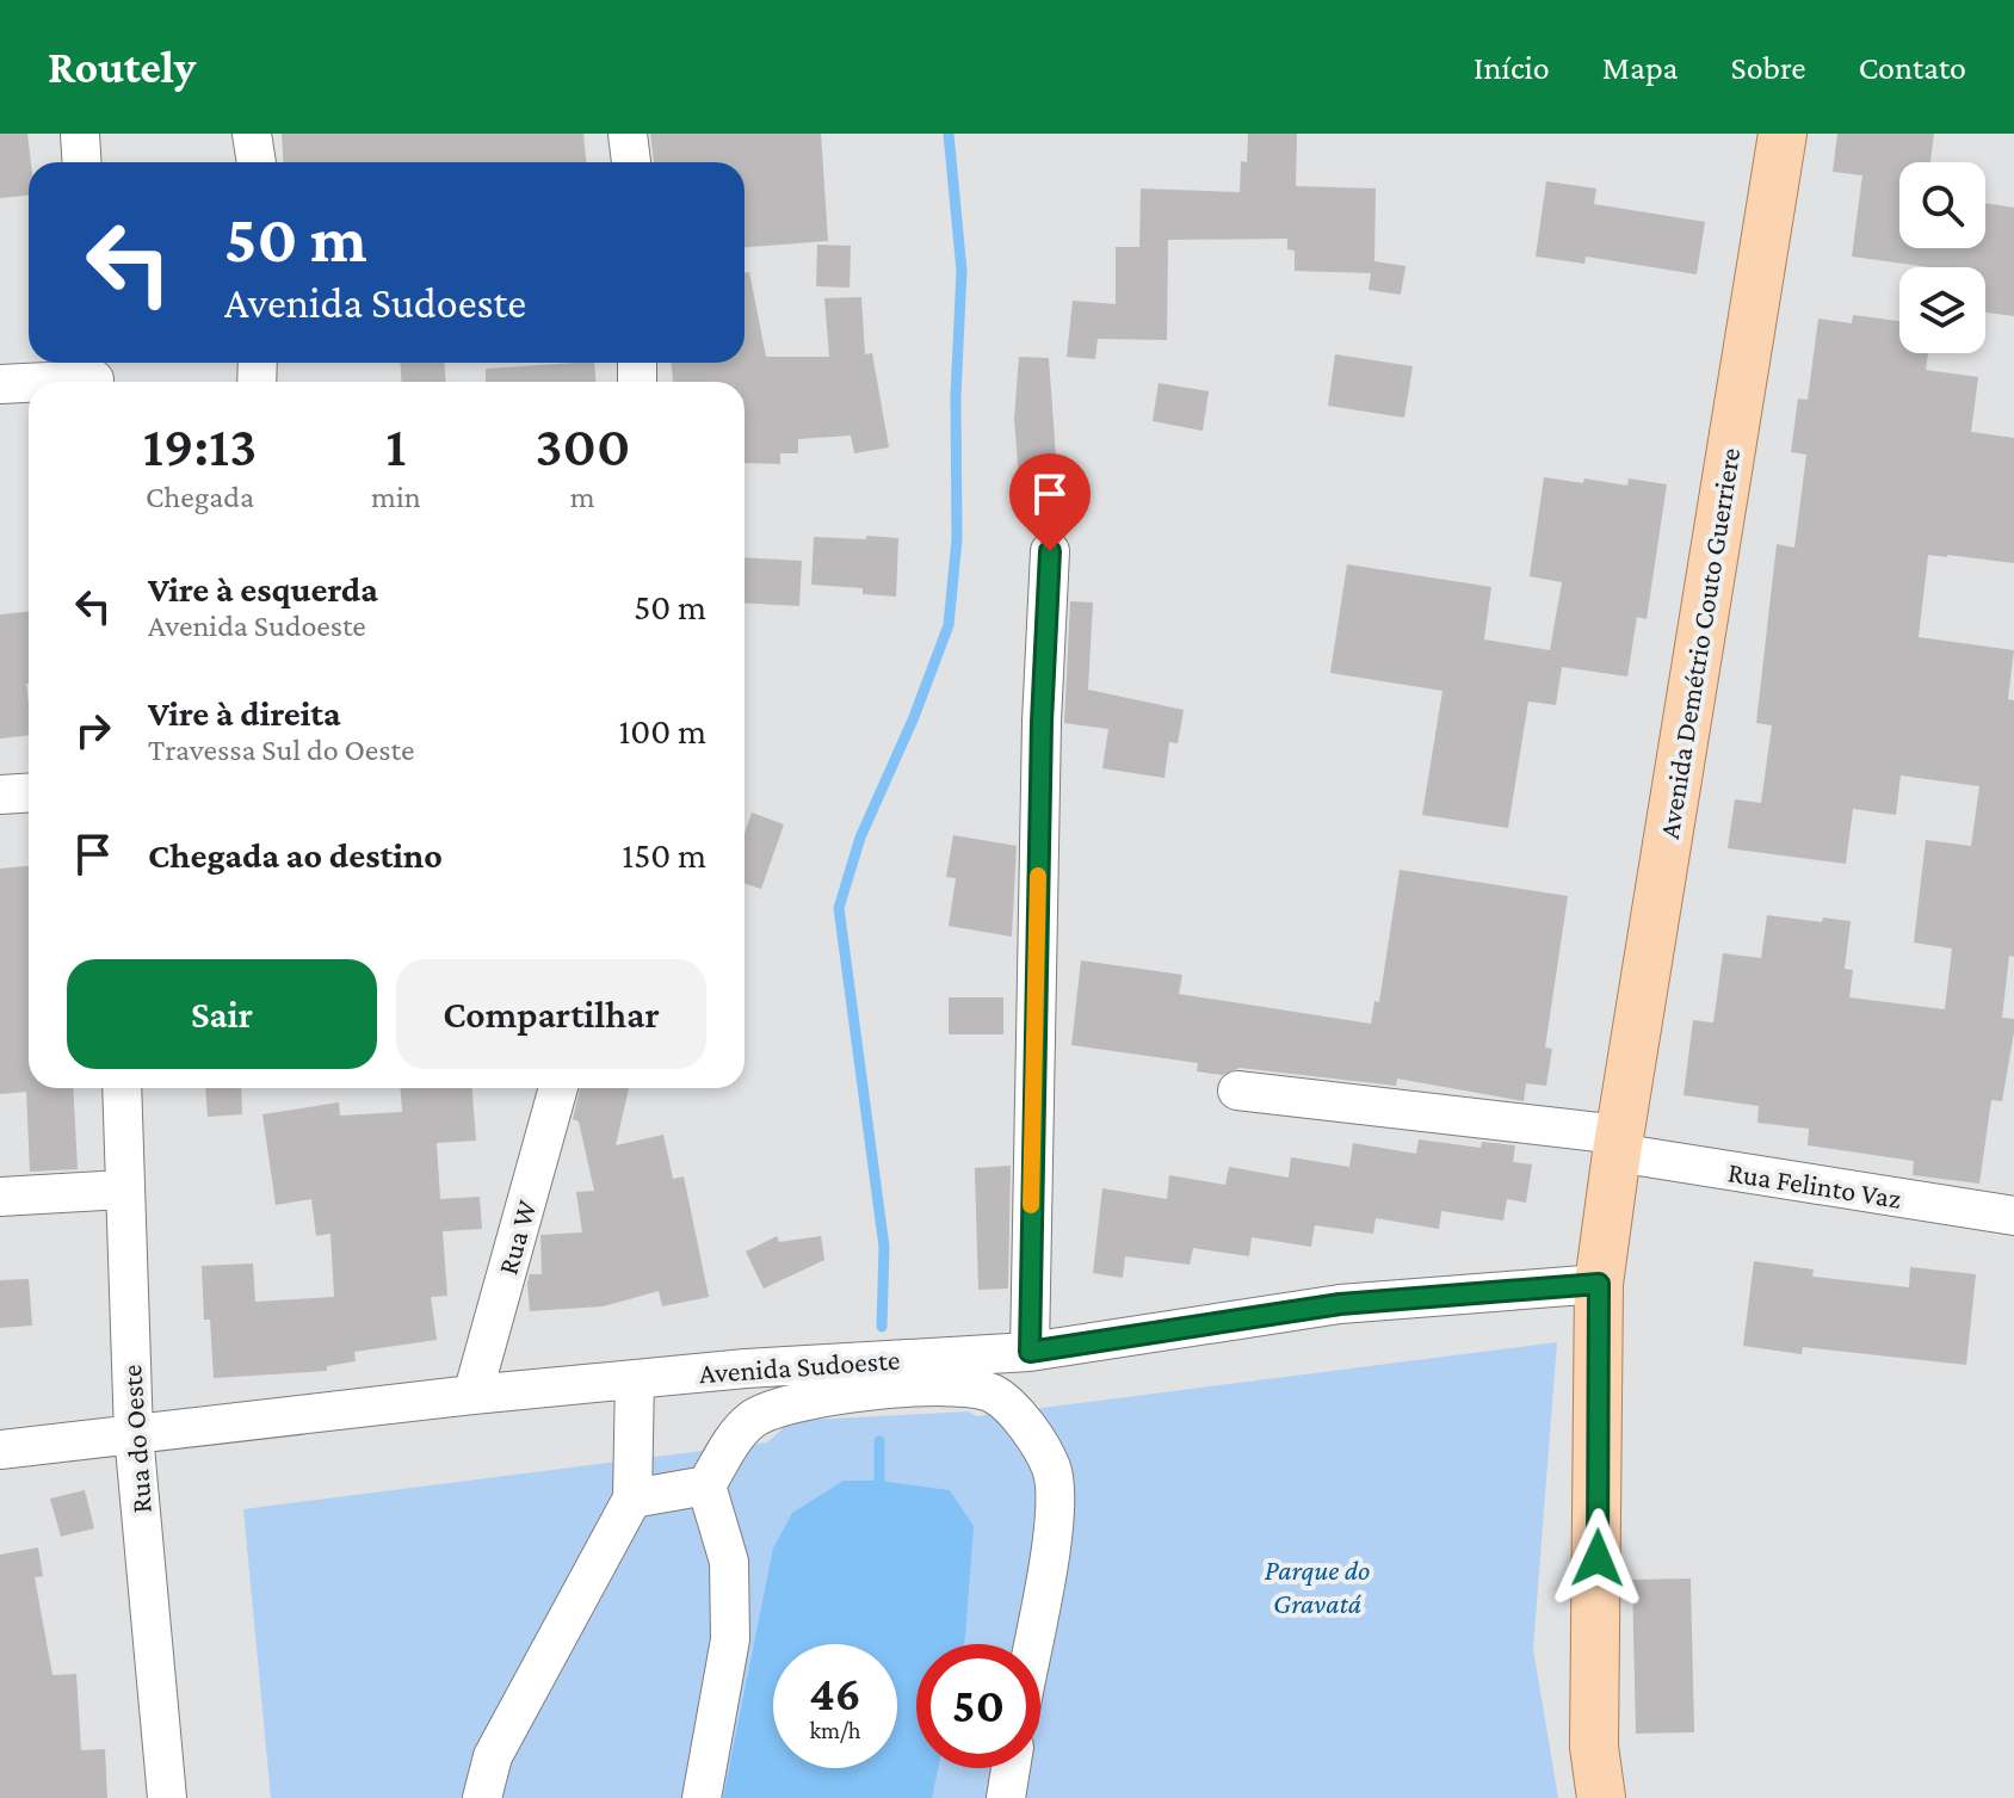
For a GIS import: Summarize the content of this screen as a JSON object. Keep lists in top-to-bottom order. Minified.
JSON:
{"streets":{"main road":["Avenida Demétrio Couto Guerriere"],"street":["Rua Felinto Vaz","Rua W","Avenida Sudoeste","Rua do Oeste"]},"crossings":[["Avenida Demétrio Couto Guerriere","Rua Felinto Vaz"],["Avenida Demétrio Couto Guerriere","Avenida Sudoeste"],["Rua W","Avenida Sudoeste"],["Avenida Sudoeste","Rua do Oeste"]],"parks":["Parque do Gravatá"],"page":{"header":"Routely","nav":["Início","Mapa","Sobre","Contato"],"turn":["50 m","Avenida Sudoeste"],"eta":["19:13","Chegada","1","min","300","m"],"list":[{"name":"Vire à esquerda","note":"Avenida Sudoeste","value":"50 m"},{"name":"Vire à direita","note":"Travessa Sul do Oeste","value":"100 m"},{"name":"Chegada ao destino","value":"150 m"}],"buttons":["Sair","Compartilhar"],"speed":"46 km/h","limit":"50"}}
